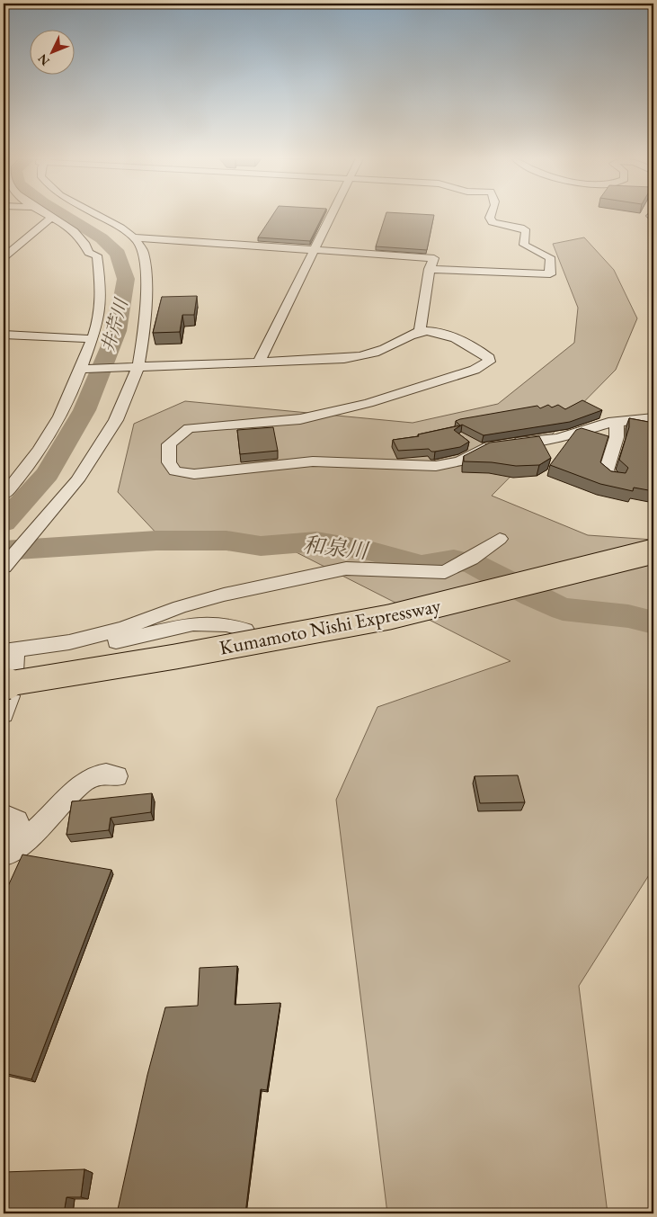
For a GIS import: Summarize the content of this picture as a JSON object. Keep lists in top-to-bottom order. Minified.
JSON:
{"streets":{"highway":["Kumamoto Nishi Expressway"]},"water":["井芹川","和泉川"],"north":"bottom left"}
